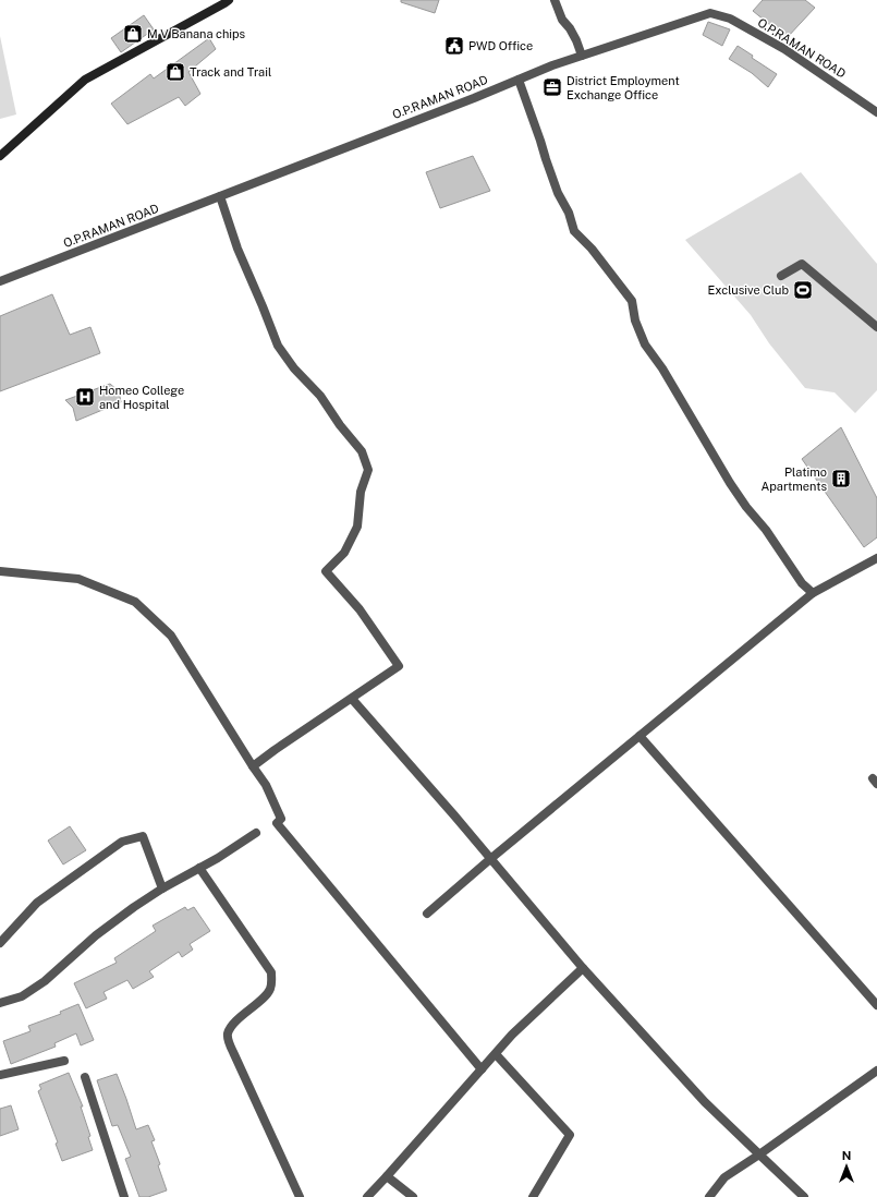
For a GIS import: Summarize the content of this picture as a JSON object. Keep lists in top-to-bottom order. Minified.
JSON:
{"streets":{"street":["O.P.RAMAN ROAD"]},"places":{"shop":["M V Banana chips","Track and Trail"],"public building":["PWD Office"],"office":["District Employment Exchange Office"],"sports":["Exclusive Club"],"hospital":["Homeo College and Hospital"],"building":["Platimo Apartments"]},"north":"top"}
